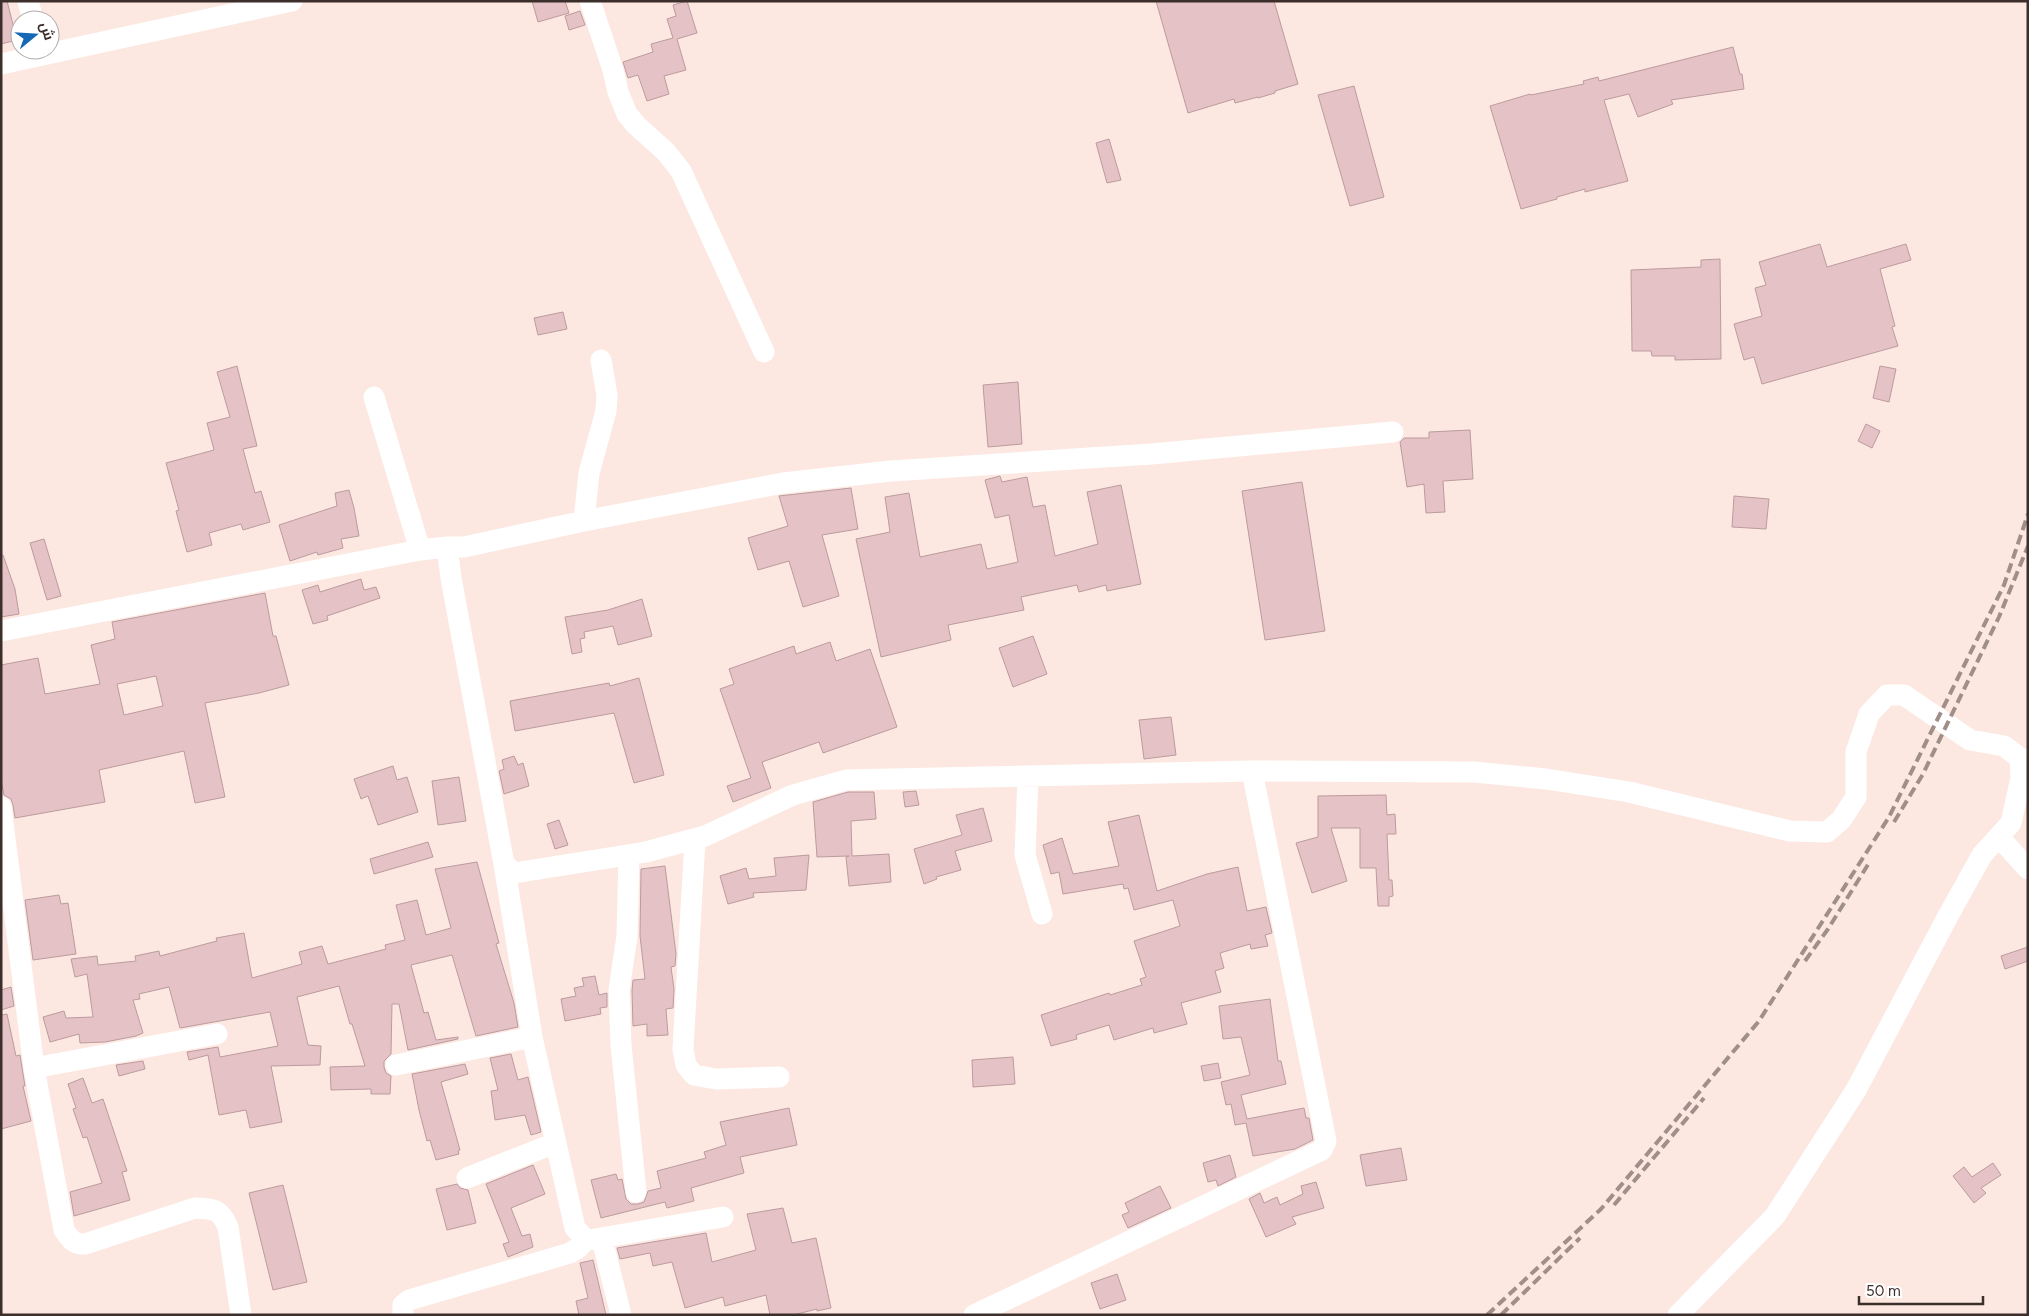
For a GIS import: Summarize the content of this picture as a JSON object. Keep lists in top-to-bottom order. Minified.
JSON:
{"scale_bar":"50 m","north":"right"}
